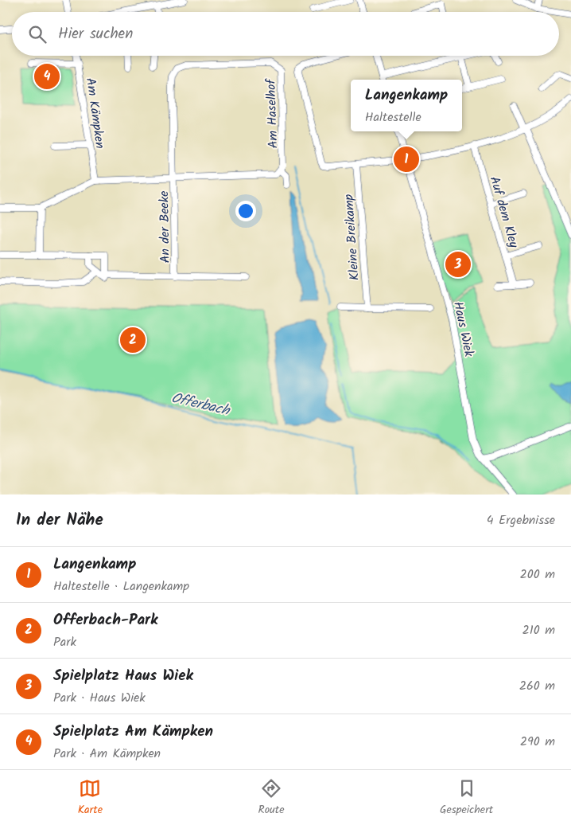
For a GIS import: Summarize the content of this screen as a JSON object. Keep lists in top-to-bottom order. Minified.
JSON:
{"streets":{"street":["Am Kämpken","Am Haselhof","Auf dem Kley","An der Beeke","Kleine Breikamp","Haus Wiek"]},"crossings":[["Am Haselhof","An der Beeke"]],"water":["Offerbach"],"page":{"search":"Hier suchen","pins":["4","1","3","2"],"popup":["Langenkamp","Haltestelle"],"heading":["In der Nähe","4 Ergebnisse"],"list":[{"mark":"1","name":"Langenkamp","note":"Haltestelle · Langenkamp","value":"200 m"},{"mark":"2","name":"Offerbach-Park","note":"Park","value":"210 m"},{"mark":"3","name":"Spielplatz Haus Wiek","note":"Park · Haus Wiek","value":"260 m"},{"mark":"4","name":"Spielplatz Am Kämpken","note":"Park · Am Kämpken","value":"290 m"}],"nav":["Karte","Route","Gespeichert"]}}
